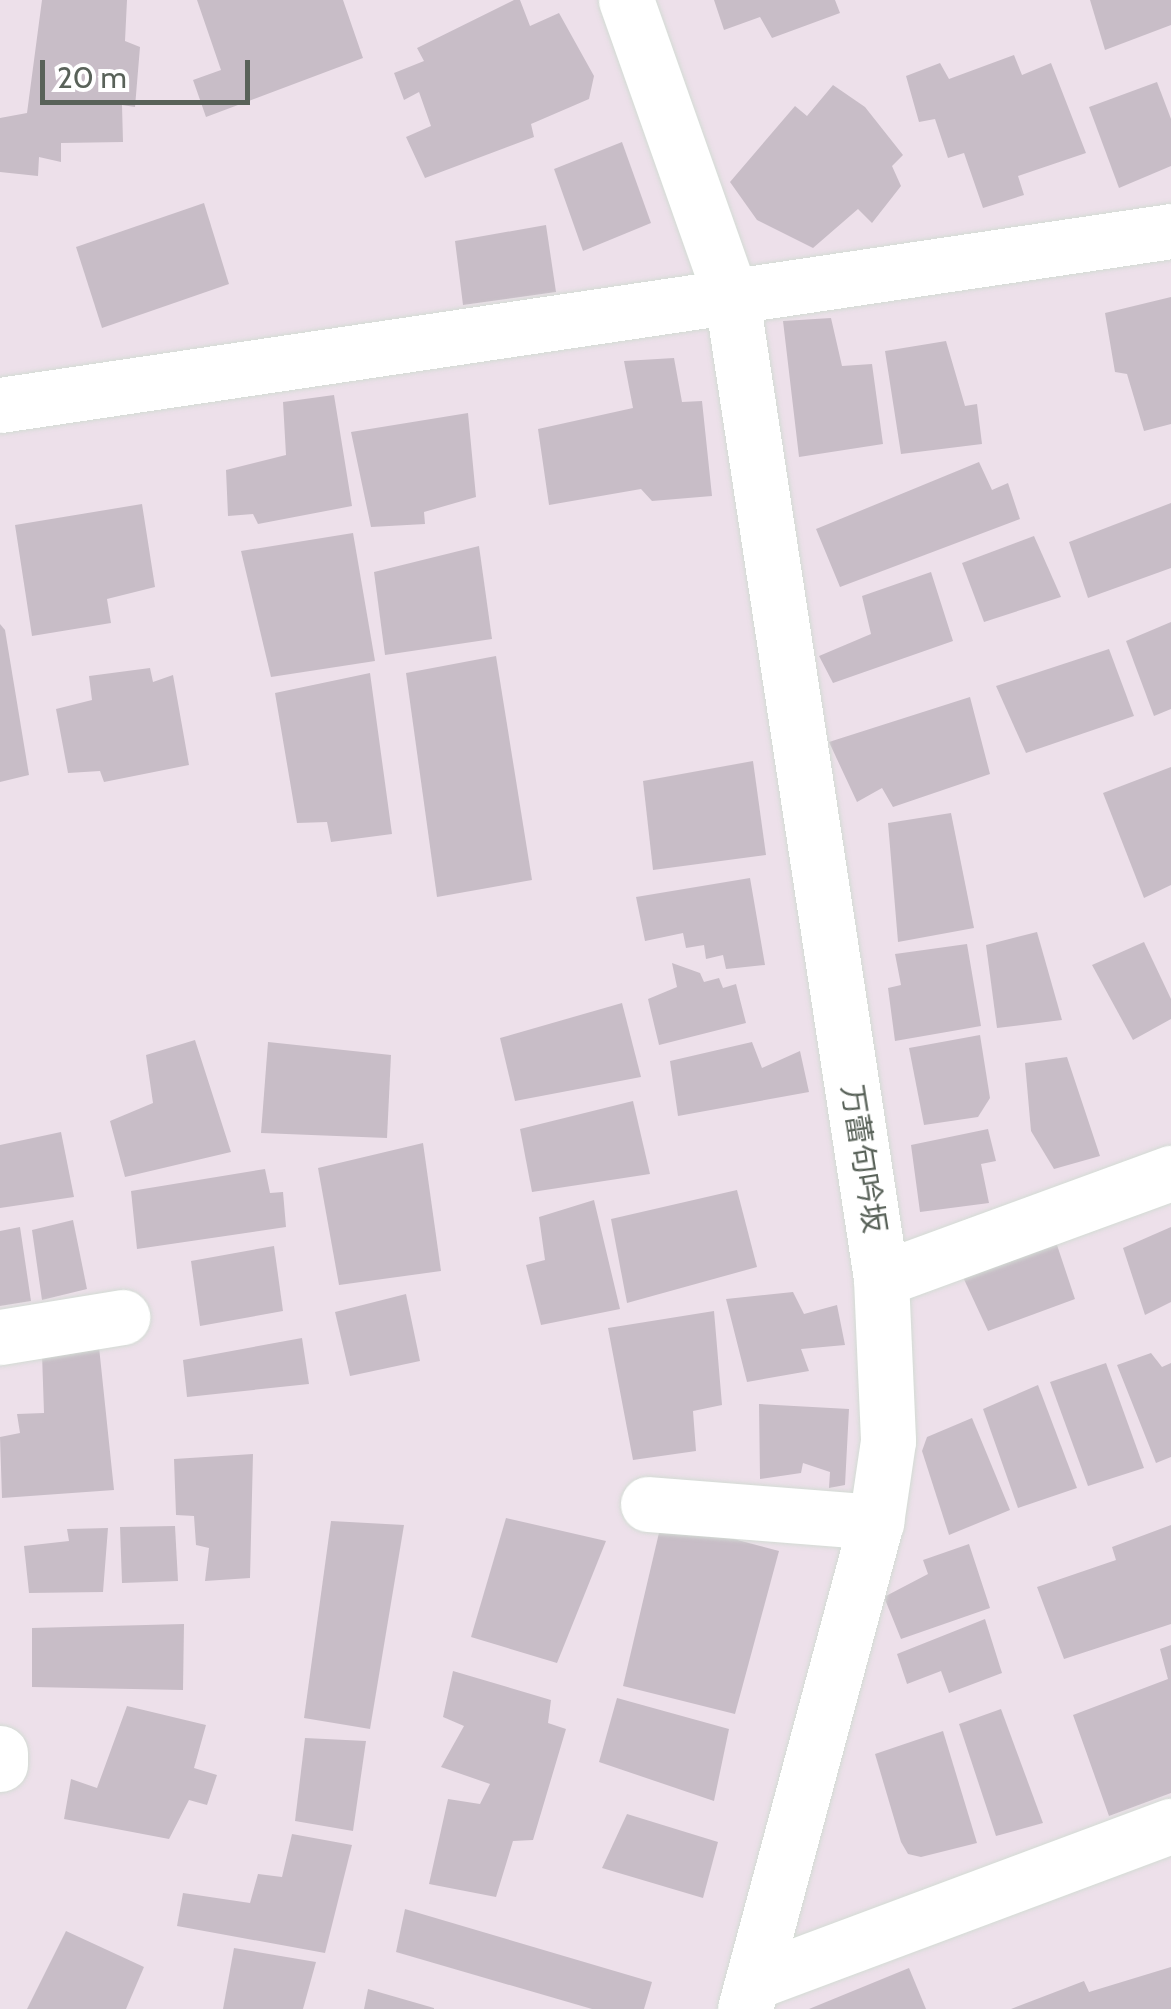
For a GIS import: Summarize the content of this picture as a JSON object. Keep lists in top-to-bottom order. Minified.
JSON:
{"streets":{"street":["万蕾句吟坂"]},"scale_bar":"20 m"}
